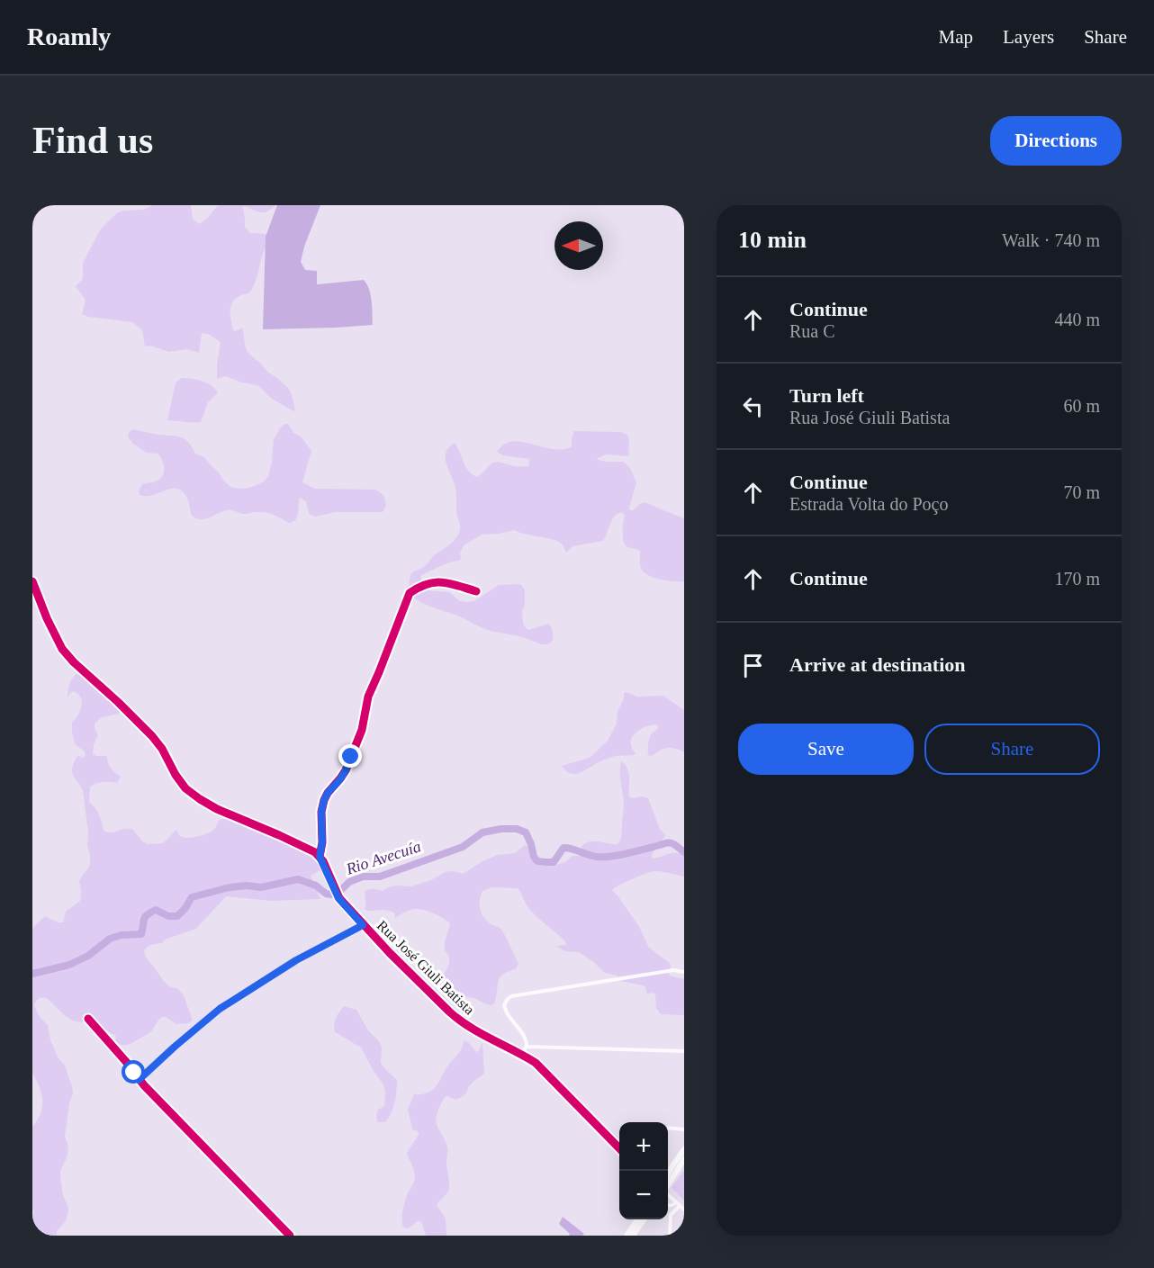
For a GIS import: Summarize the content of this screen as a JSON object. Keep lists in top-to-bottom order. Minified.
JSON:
{"streets":{"street":["Rua José Giuli Batista"]},"water":["Rio Avecuía"],"north":"left","page":{"header":"Roamly","nav":["Map","Layers","Share"],"buttons":["Directions",["Save","Share"]],"title":"Find us","heading":["10 min","Walk · 740 m"],"list":[["Continue","Rua C","440 m"],["Turn left","Rua José Giuli Batista","60 m"],["Continue","Estrada Volta do Poço","70 m"],["Continue","170 m"],"Arrive at destination"],"map_buttons":["+","−"]}}
